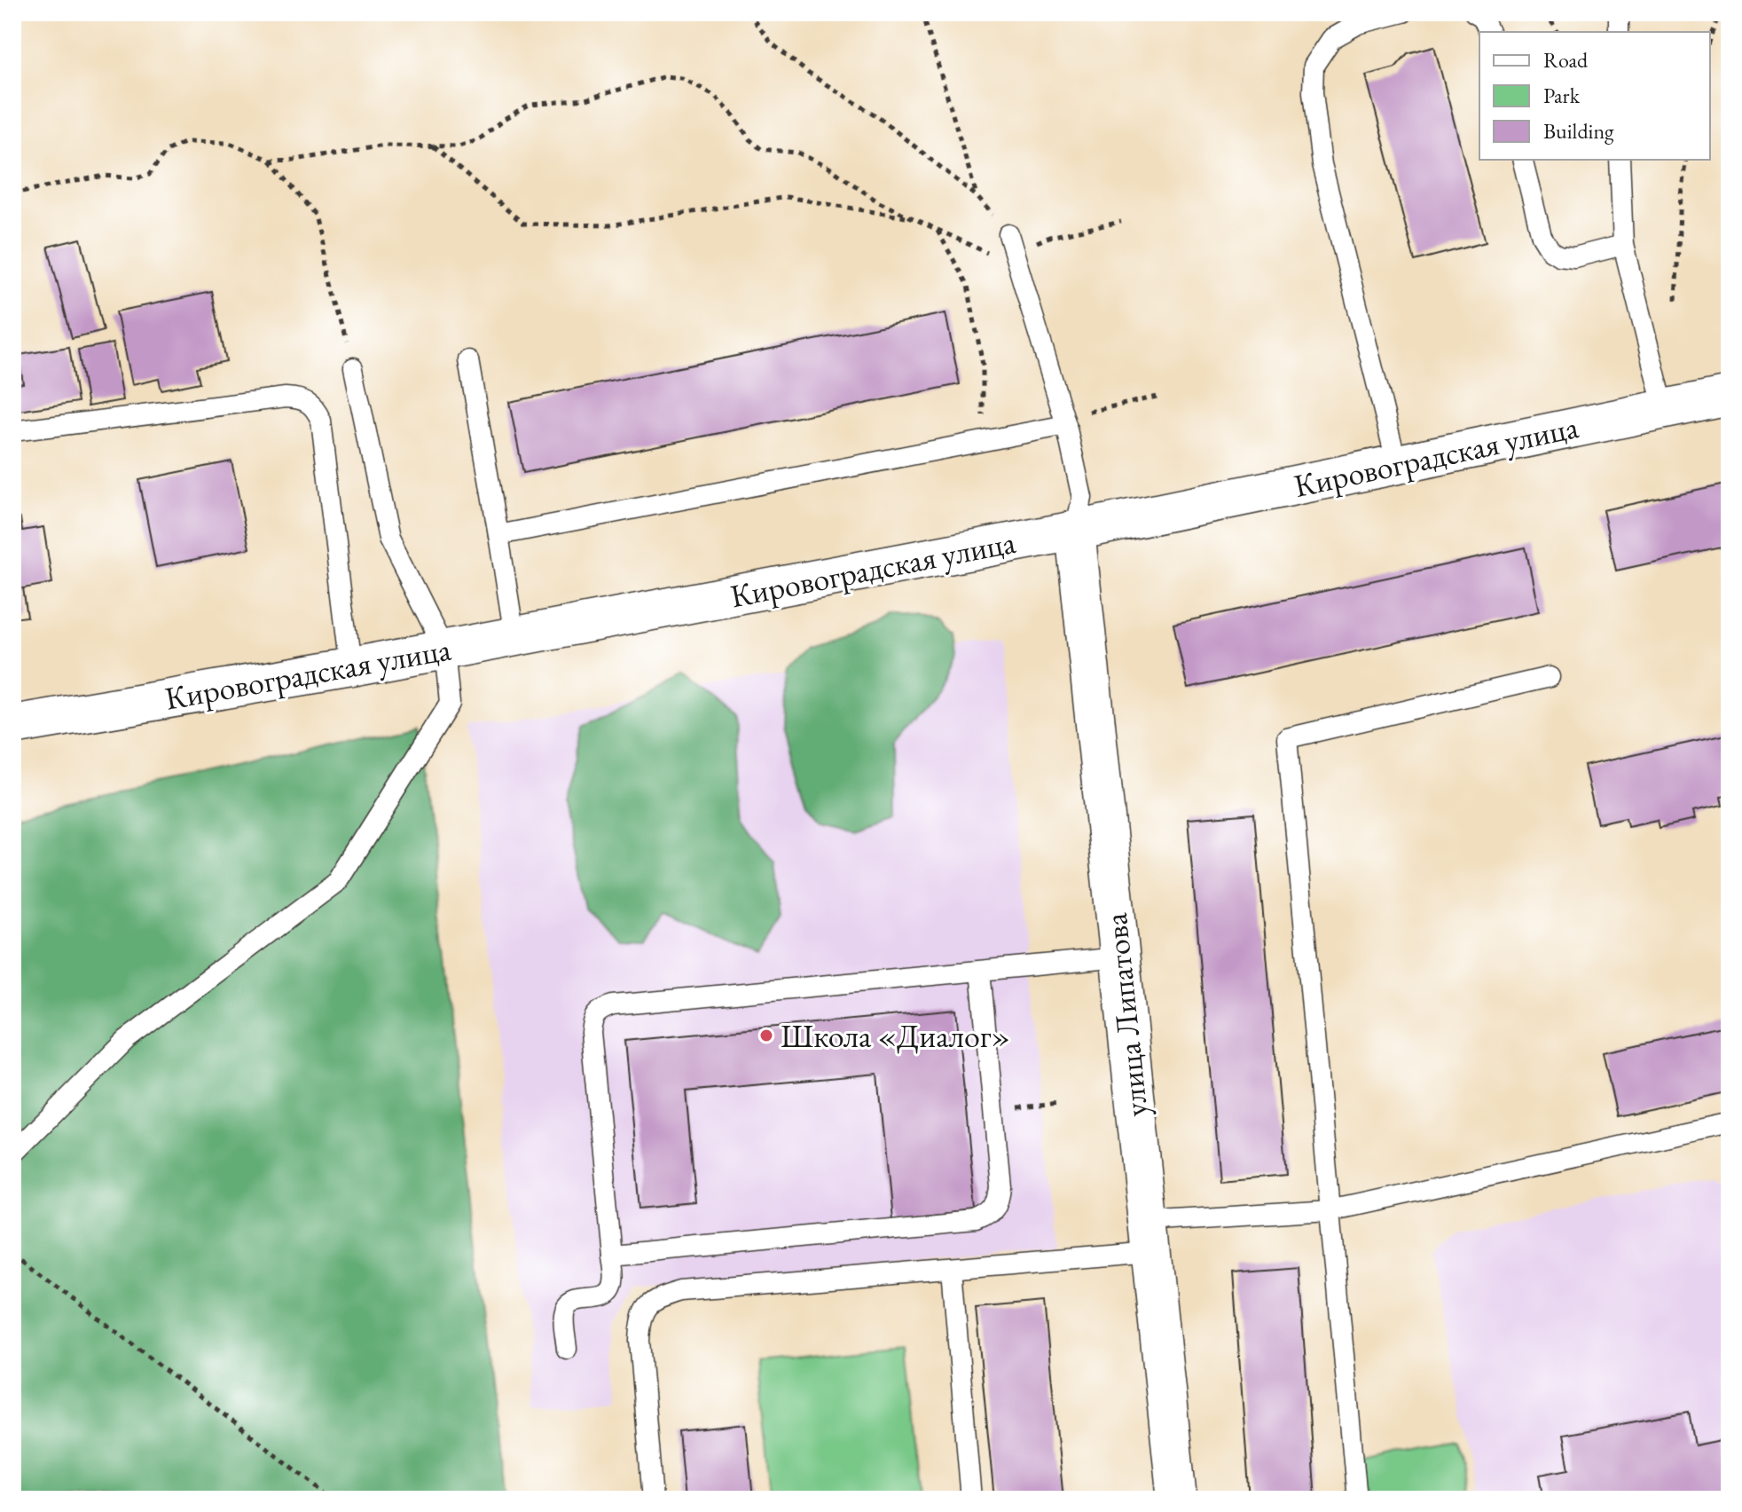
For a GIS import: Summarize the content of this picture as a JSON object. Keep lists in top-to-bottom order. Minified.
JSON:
{"streets":{"street":["Кировоградская улица","улица Липатова"]},"crossings":[["Кировоградская улица","улица Липатова"]],"places":["Школа «Диалог»"],"legend":["Road","Park","Building"]}
